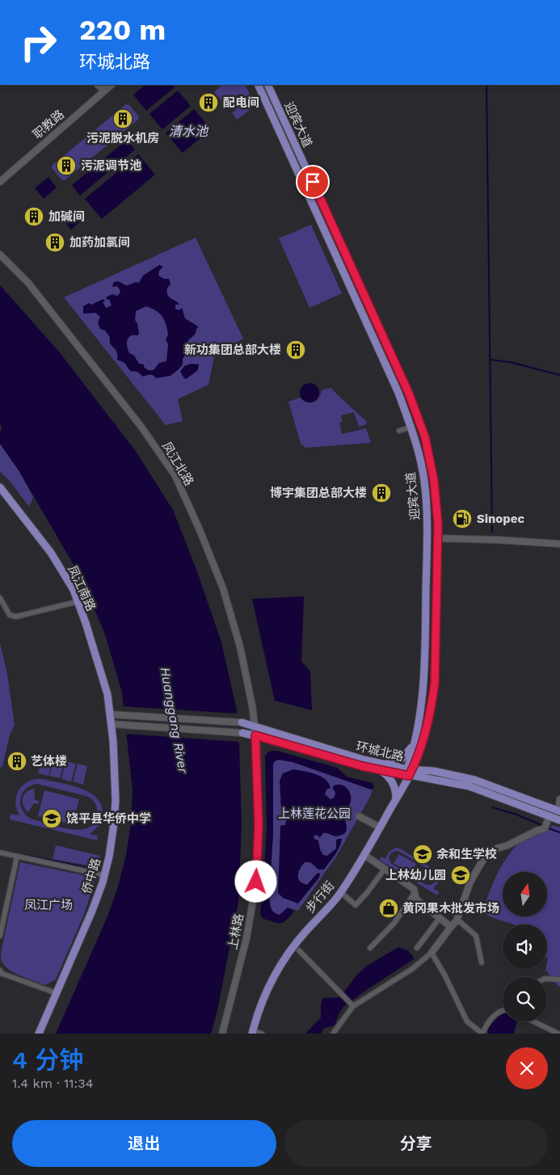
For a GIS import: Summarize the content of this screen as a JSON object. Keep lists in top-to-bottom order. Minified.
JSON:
{"streets":{"main road":["职教路","迎宾大道","凤江北路","凤江南路","环城北路","侨中路","步行街","上林路"]},"crossings":[["迎宾大道","环城北路"],["迎宾大道","步行街"],["凤江北路","环城北路"],["凤江北路","上林路"],["凤江南路","侨中路"],["环城北路","步行街"],["环城北路","上林路"]],"water":["清水池","Huanggang River"],"parks":["上林莲花公园","凤江广场"],"places":{"building":["配电间","污泥脱水机房","污泥调节池","加碱间","加药加氯间","新功集团总部大楼","博宇集团总部大楼","艺体楼"],"fuel station":["Sinopec"],"school or university":["饶平县华侨中学","余和生学校","上林幼儿园"],"shop":["黄冈果木批发市场"]},"north":"top","page":{"turn":["220 m","环城北路"],"heading":["4 分钟","1.4 km · 11:34"],"buttons":["退出","分享"]}}
